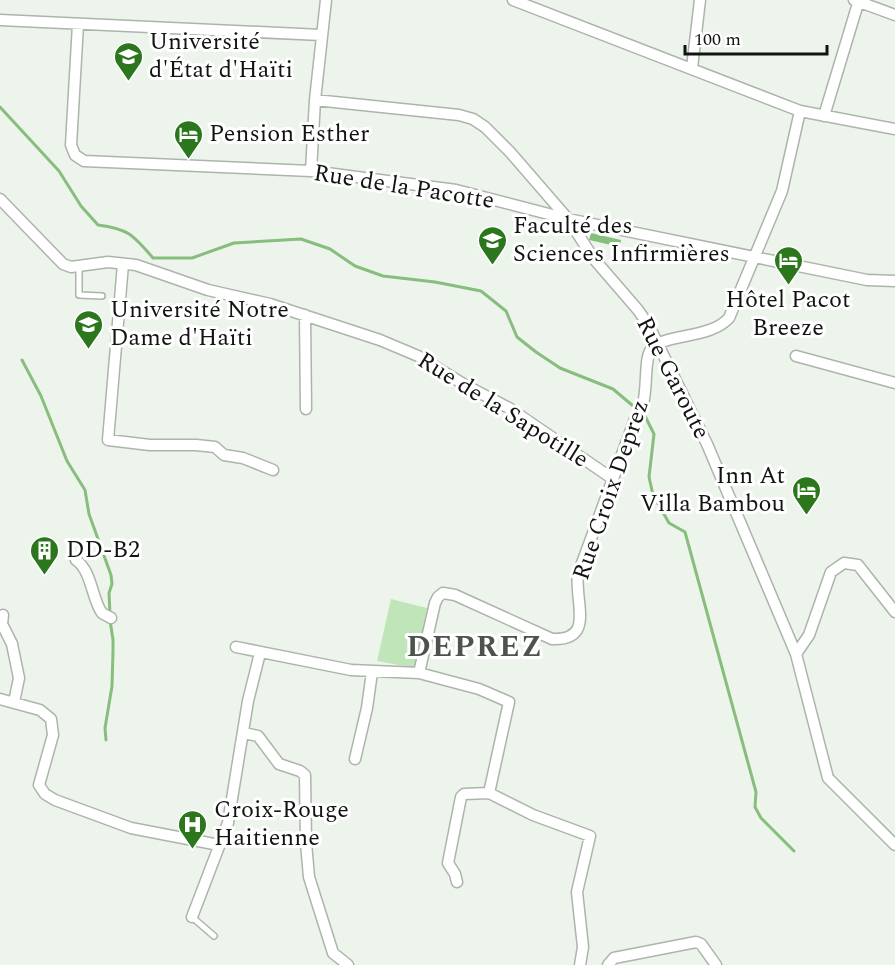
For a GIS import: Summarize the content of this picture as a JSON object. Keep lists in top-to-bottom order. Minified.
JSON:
{"streets":{"street":["Rue de la Pacotte","Rue Garoute","Rue de la Sapotille","Rue Croix Deprez"]},"crossings":[["Rue de la Pacotte","Rue Garoute"],["Rue Garoute","Rue Croix Deprez"],["Rue de la Sapotille","Rue Croix Deprez"]],"districts":["DEPREZ"],"places":{"school or university":["Université d'État d'Haïti","Faculté des Sciences Infirmières","Université Notre Dame d'Haïti"],"hotel":["Pension Esther","Hôtel Pacot Breeze","Inn At Villa Bambou"],"building":["DD-B2"],"hospital":["Croix-Rouge Haitienne"]},"scale_bar":"100 m"}
